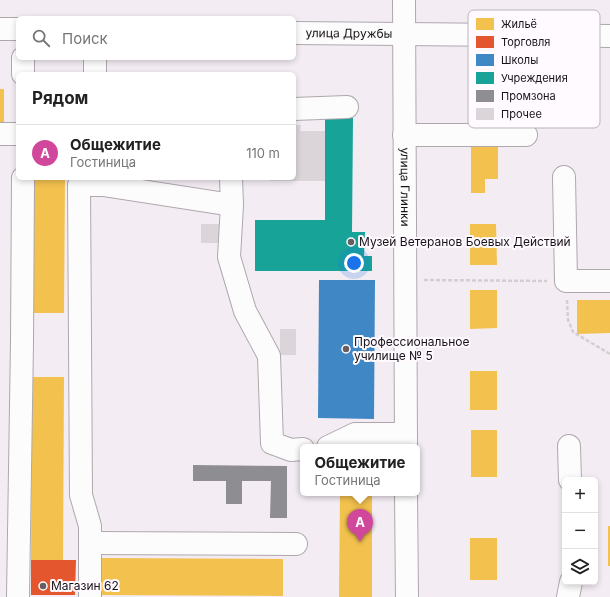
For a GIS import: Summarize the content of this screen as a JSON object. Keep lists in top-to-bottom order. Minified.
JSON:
{"streets":{"street":["улица Дружбы","улица Глинки"]},"crossings":[["улица Дружбы","улица Глинки"]],"places":["Музей Ветеранов Боевых Действий","Профессиональное училище № 5","Магазин 62"],"legend":["Жильё","Торговля","Школы","Учреждения","Промзона","Прочее"],"page":{"search":"Поиск","heading":"Рядом","list":[{"mark":"A","name":"Общежитие","note":"Гостиница","value":"110 m"}],"popup":["Общежитие","Гостиница"],"map_buttons":["+","−"],"pins":"A"}}
